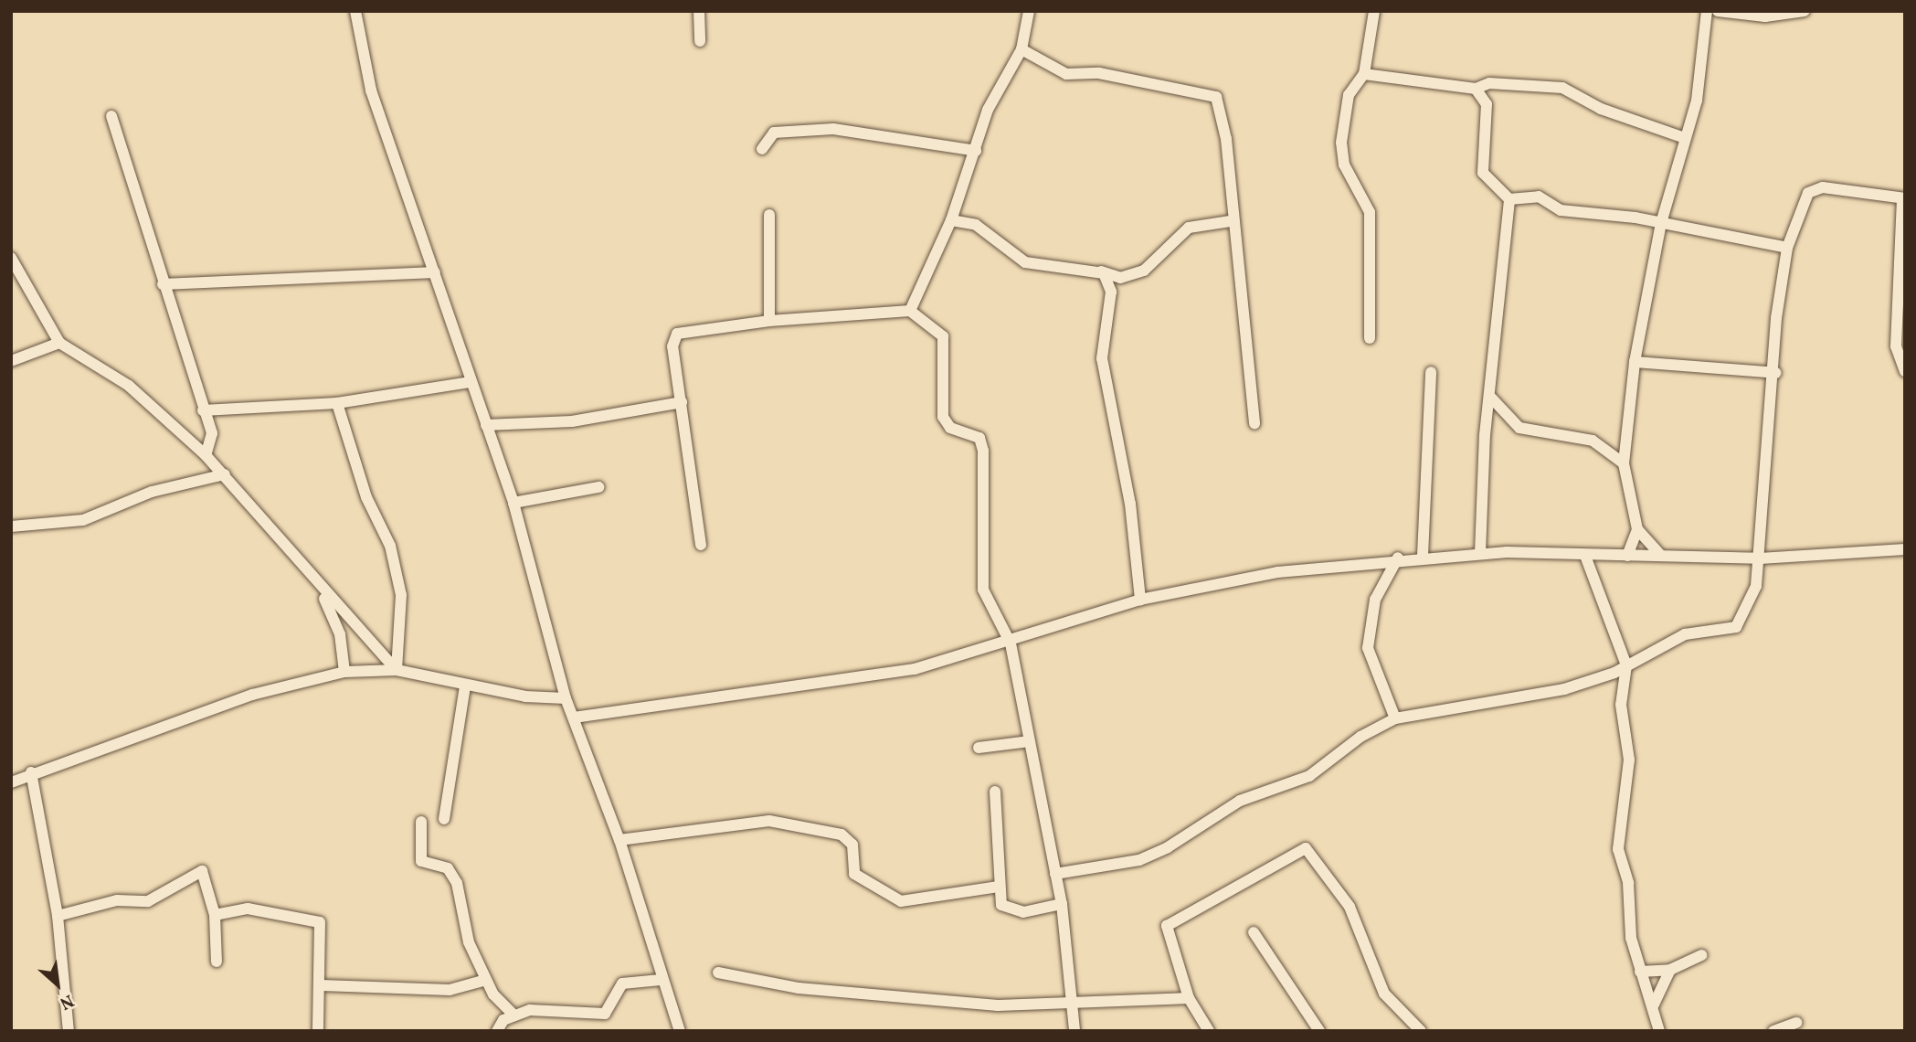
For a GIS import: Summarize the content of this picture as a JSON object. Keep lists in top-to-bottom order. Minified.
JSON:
{"north":"bottom right"}
